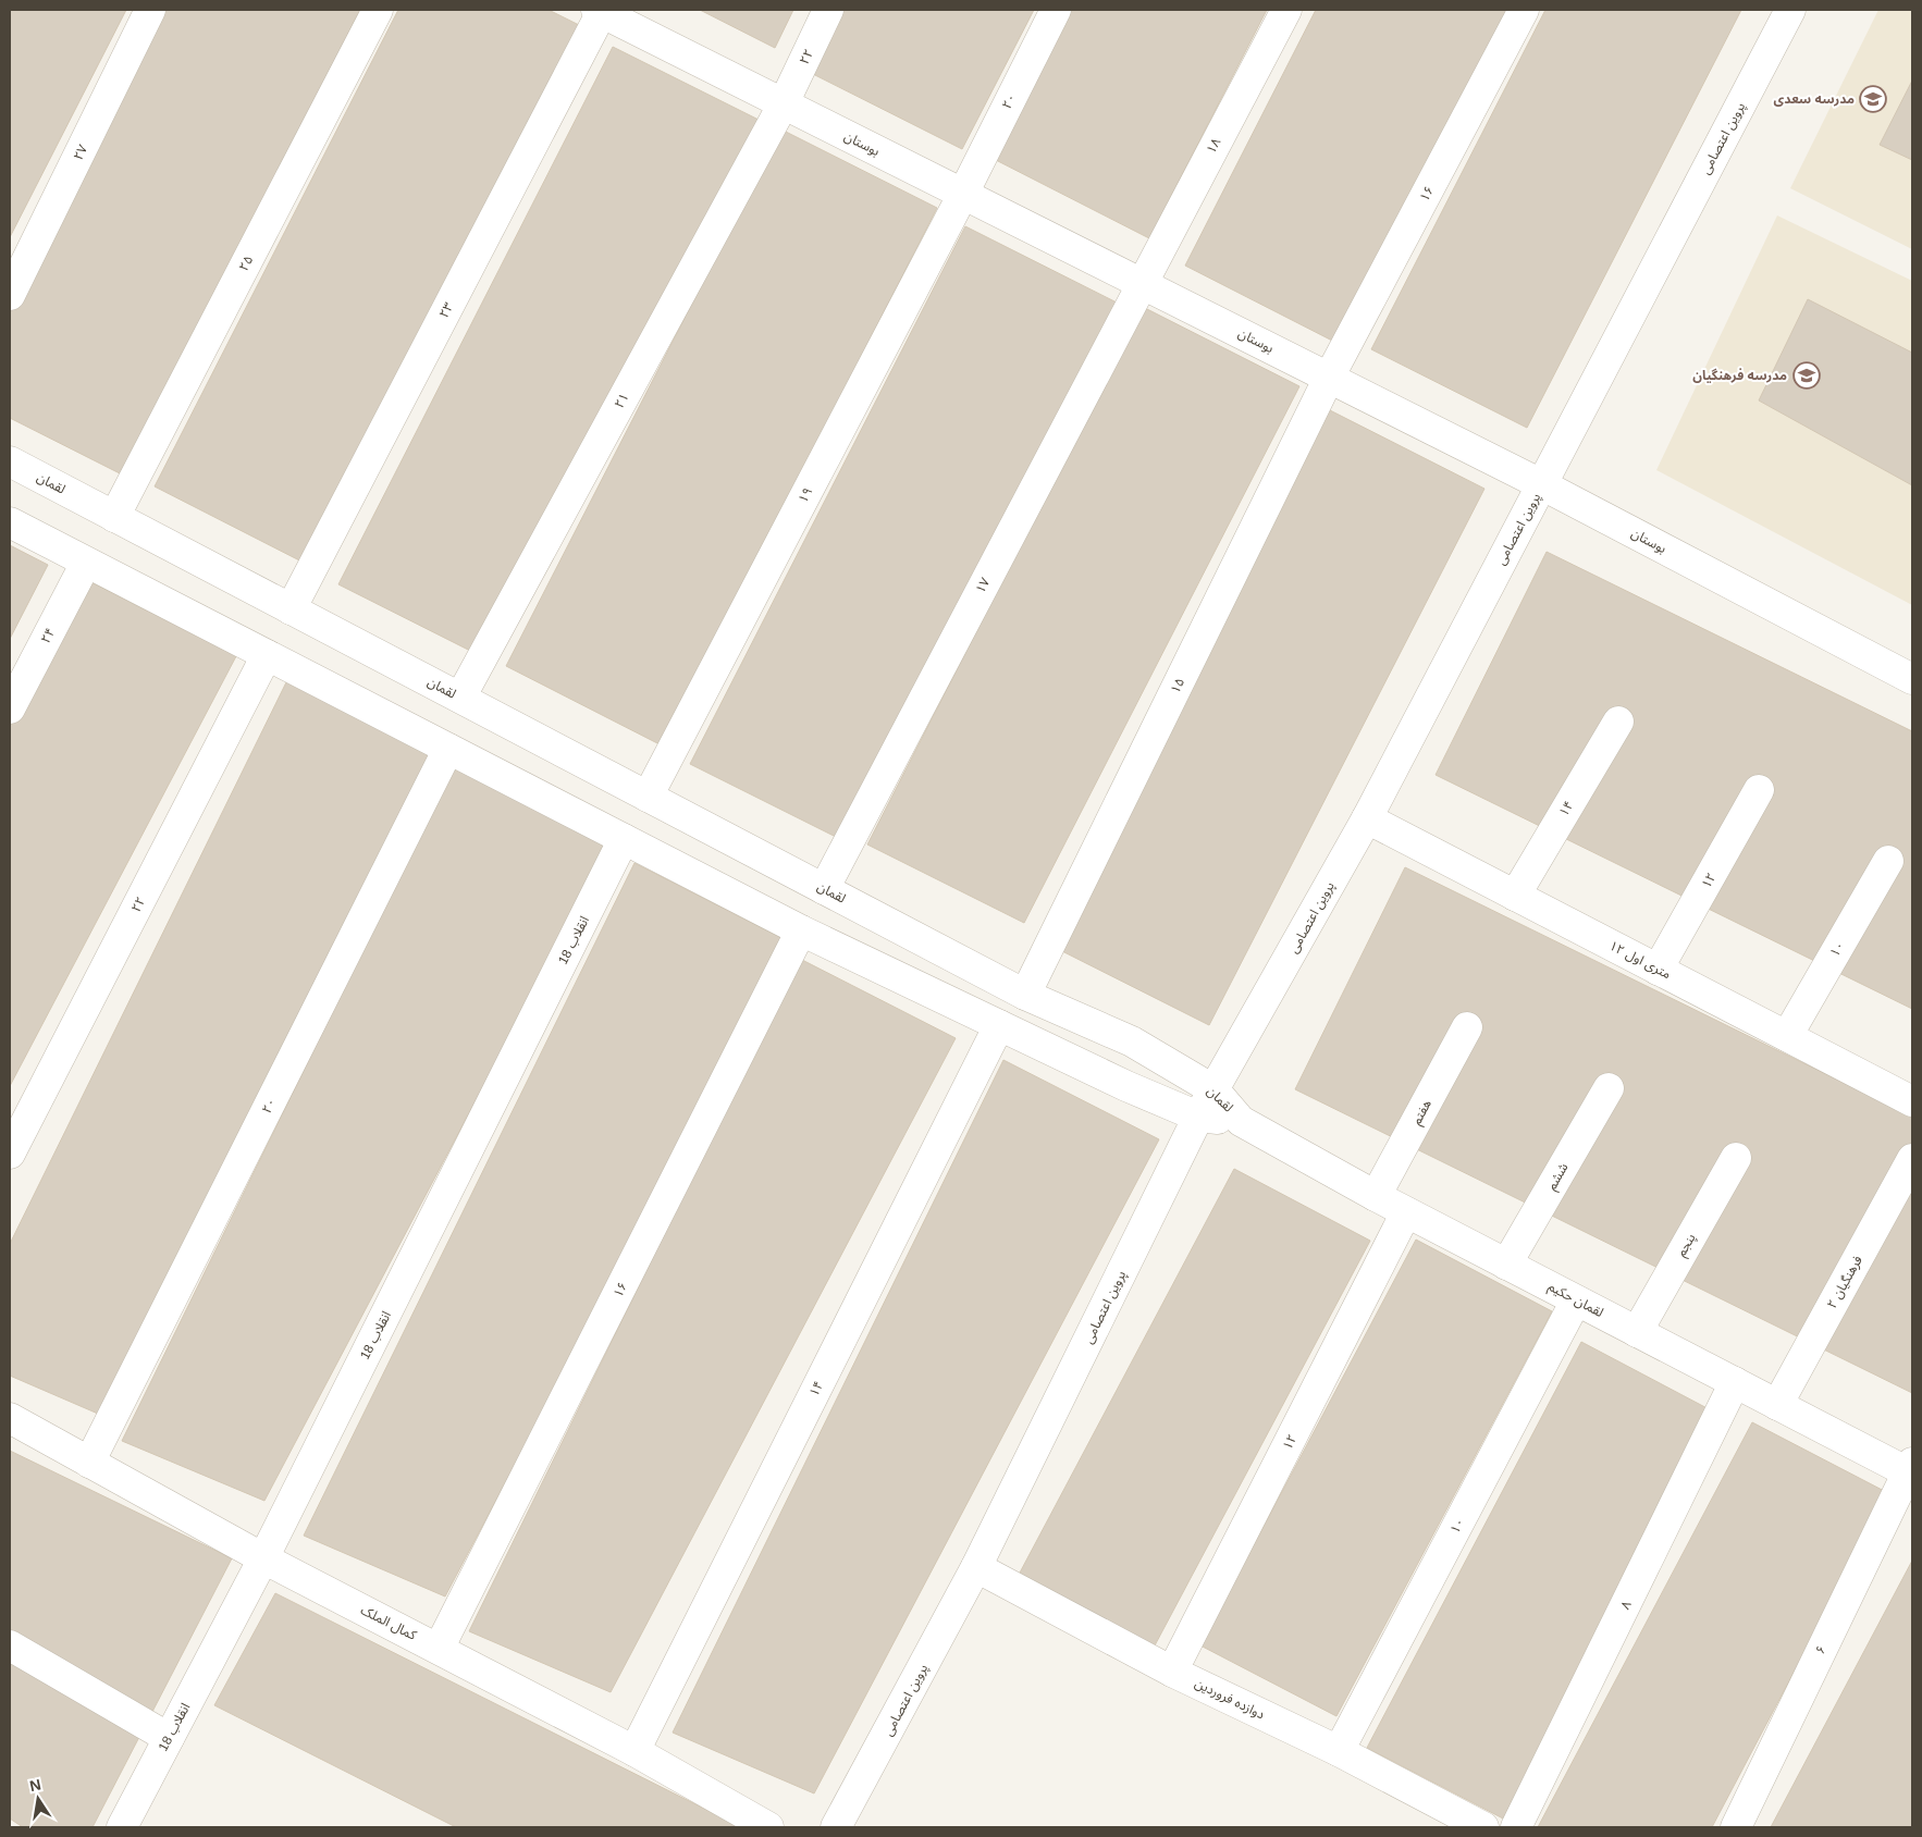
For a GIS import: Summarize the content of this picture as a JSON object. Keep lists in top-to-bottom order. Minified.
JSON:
{"streets":{"street":["۲۲","۲۰","پروین اعتصامی","بوستان","۱۸","۲۷","۱۶","۲۵","۲۳","۲۱","لقمان","۱۹","۱۷","۲۴","۱۵","۱۴","۱۲","انقلاب 18","۱۰","۱۲ متری اول","هفتم","ششم","پنجم","فرهنگیان ۲","لقمان حکیم","۸","کمال الملک","۶","دوازده فروردین"]},"crossings":[["۲۲","بوستان"],["۲۲","۲۱"],["۲۲","لقمان"],["۲۰","بوستان"],["۲۰","لقمان"],["۲۰","۱۹"],["۲۰","کمال الملک"],["پروین اعتصامی","بوستان"],["پروین اعتصامی","لقمان"],["پروین اعتصامی","۱۲ متری اول"],["پروین اعتصامی","دوازده فروردین"],["بوستان","۱۸"],["بوستان","۱۶"],["بوستان","۲۳"],["بوستان","۲۱"],["بوستان","۱۹"],["بوستان","۱۷"],["بوستان","۱۵"],["۱۸","۱۷"],["۱۶","لقمان"],["۱۶","۱۵"],["۱۶","کمال الملک"],["۲۵","لقمان"],["۲۳","لقمان"],["۲۱","لقمان"],["لقمان","۱۹"],["لقمان","۱۷"],["لقمان","۲۴"],["لقمان","۱۵"],["لقمان","۱۴"],["لقمان","انقلاب 18"],["لقمان","لقمان حکیم"],["۱۴","۱۲ متری اول"],["۱۴","کمال الملک"],["۱۲","۱۲ متری اول"],["۱۲","لقمان حکیم"],["۱۲","دوازده فروردین"],["انقلاب 18","کمال الملک"],["۱۰","۱۲ متری اول"],["۱۰","لقمان حکیم"],["۱۰","دوازده فروردین"],["هفتم","لقمان حکیم"],["ششم","لقمان حکیم"],["پنجم","لقمان حکیم"],["فرهنگیان ۲","لقمان حکیم"],["لقمان حکیم","۸"],["لقمان حکیم","۶"]],"places":{"school or university":["مدرسه سعدی","مدرسه فرهنگیان"]},"north":"top"}
